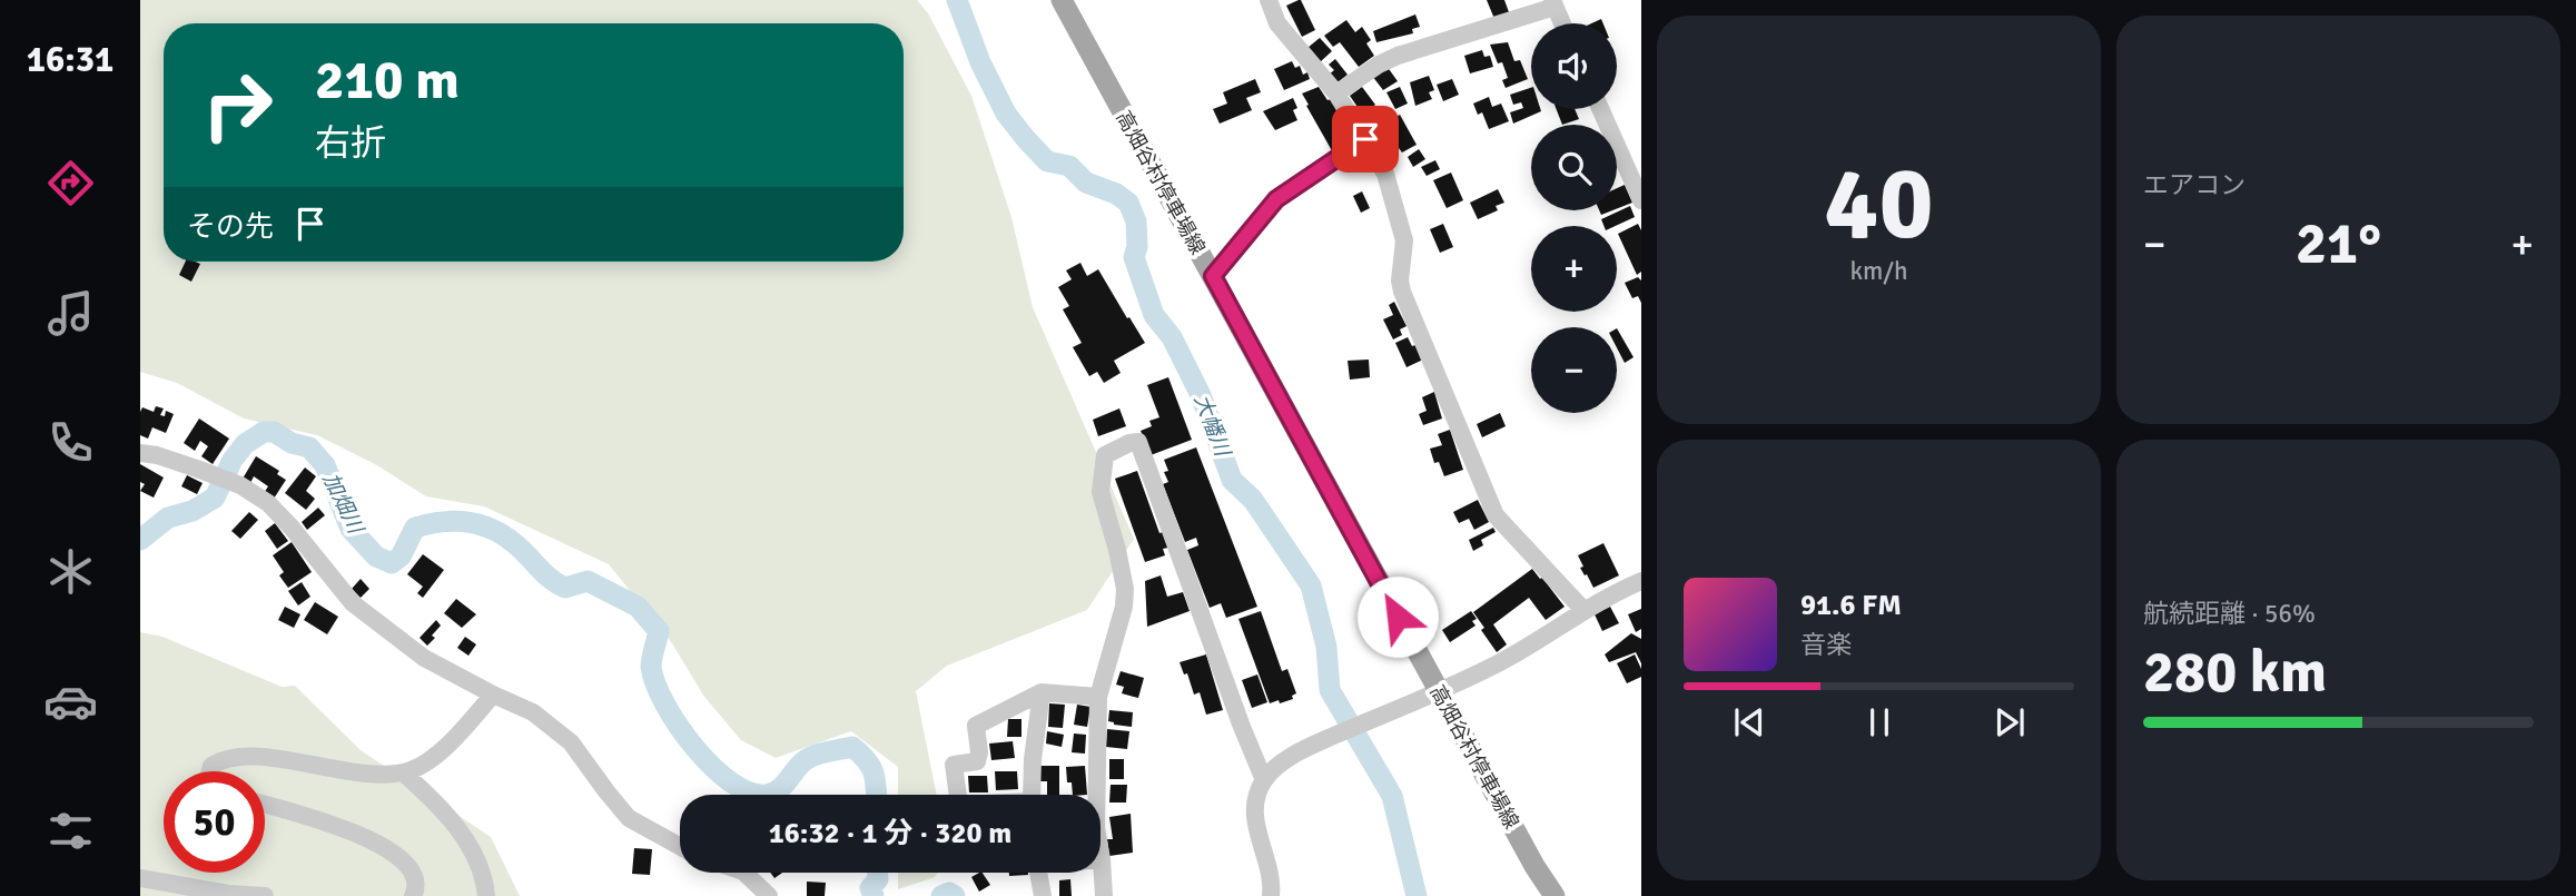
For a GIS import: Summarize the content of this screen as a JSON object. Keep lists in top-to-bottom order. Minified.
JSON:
{"streets":{"main road":["高畑谷村停車場線"]},"water":["大幡川","加畑川"],"page":{"tabs":"16:31","tile":[["40","km/h"],"エアコン",["航続距離 · 56%","280 km"]],"map_buttons":["+","−"],"turn":["210 m","右折"],"then":"その先","heat":["−","21°","+"],"song":["91.6 FM","音楽"],"limit":"50","trip":"16:32 · 1 分 · 320 m"}}
